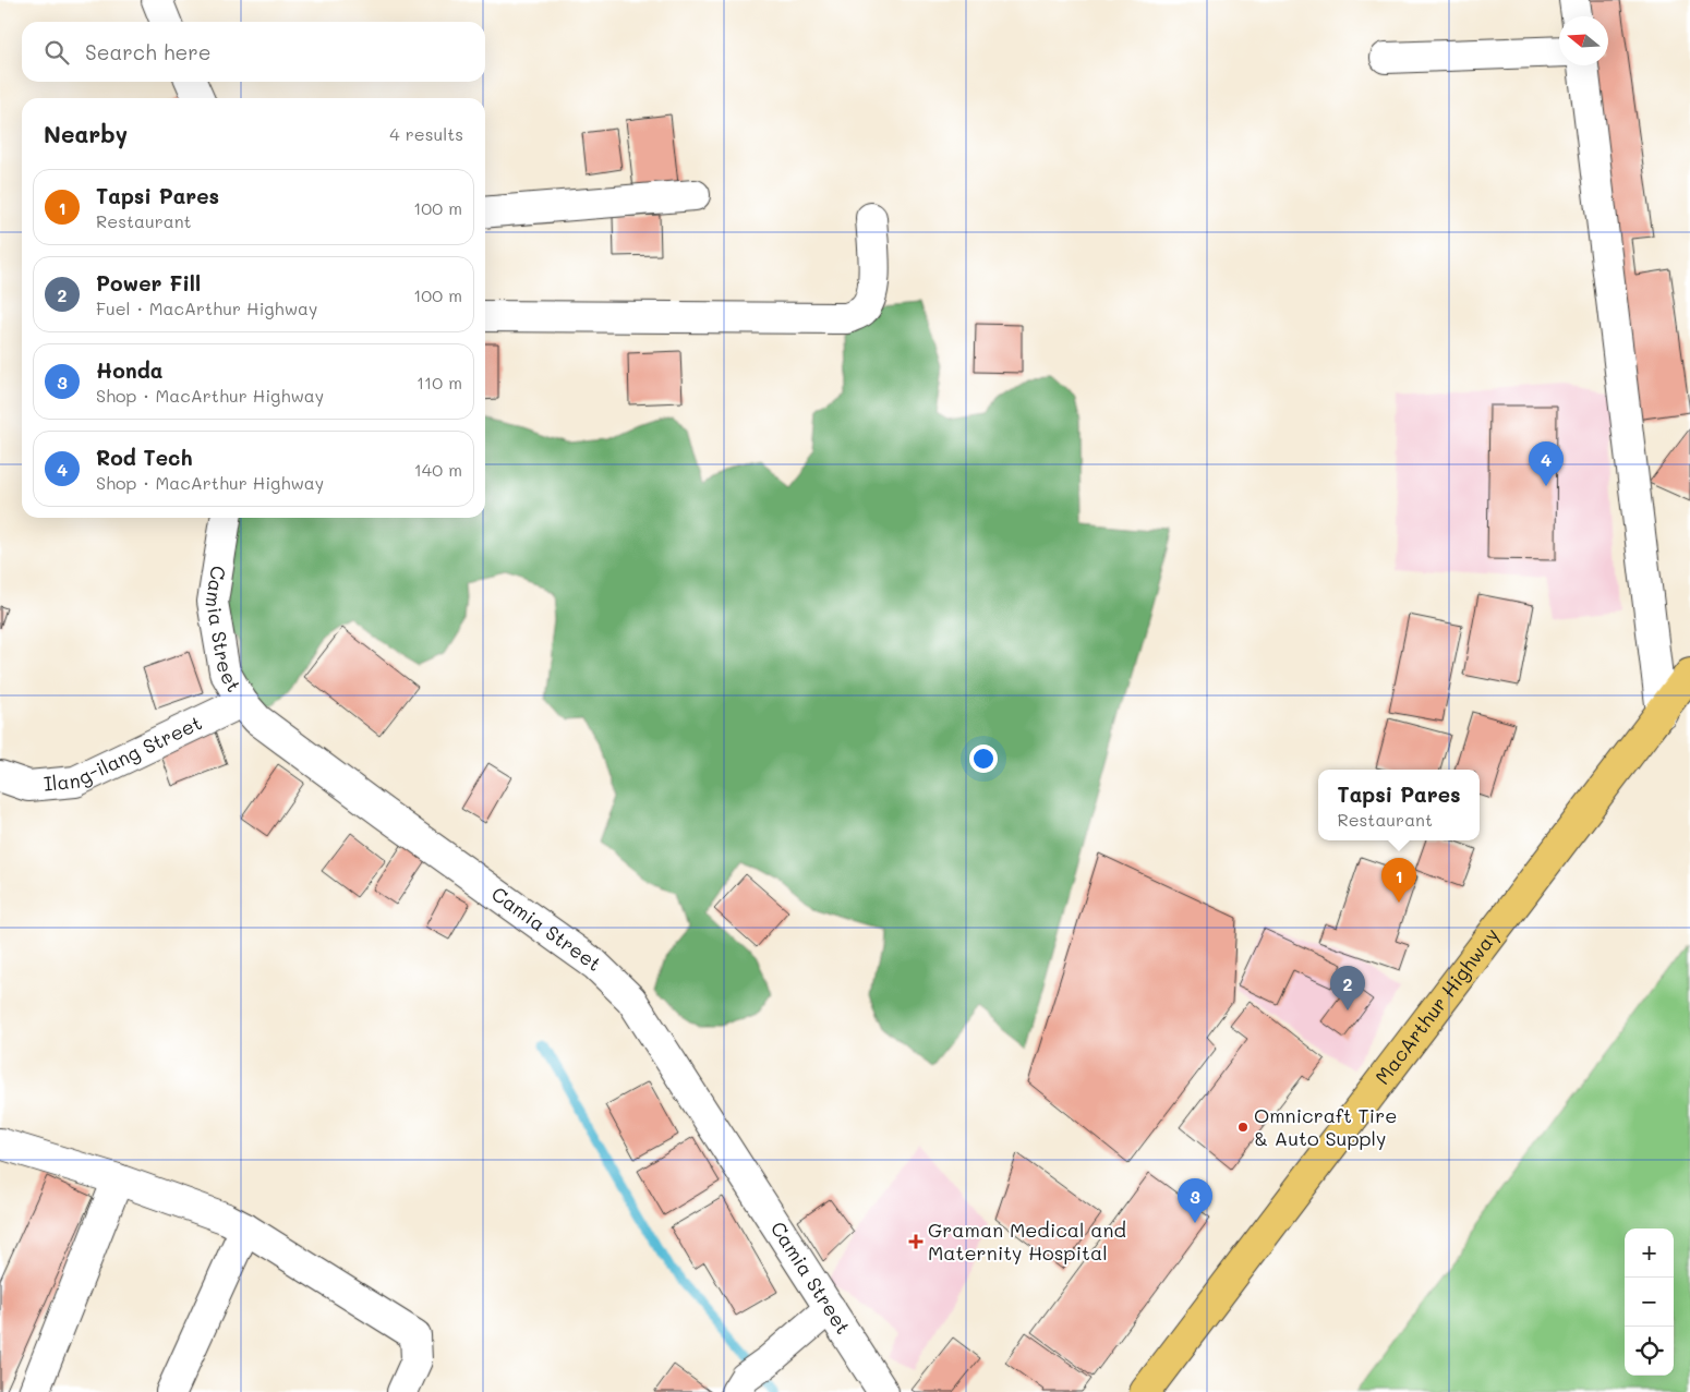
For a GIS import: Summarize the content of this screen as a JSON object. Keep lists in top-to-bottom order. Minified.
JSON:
{"streets":{"highway":["MacArthur Highway"],"street":["Camia Street","Ilang-ilang Street"]},"crossings":[["Camia Street","Ilang-ilang Street"]],"places":{"other":["Omnicraft Tire & Auto Supply"],"health":["Graman Medical and Maternity Hospital"]},"north":"left","page":{"search":"Search here","heading":["Nearby","4 results"],"list":[{"mark":"1","name":"Tapsi Pares","note":"Restaurant","value":"100 m"},{"mark":"2","name":"Power Fill","note":"Fuel · MacArthur Highway","value":"100 m"},{"mark":"3","name":"Honda","note":"Shop · MacArthur Highway","value":"110 m"},{"mark":"4","name":"Rod Tech","note":"Shop · MacArthur Highway","value":"140 m"}],"pins":["4","1","2","3"],"popup":["Tapsi Pares","Restaurant"],"map_buttons":["+","−"]}}
